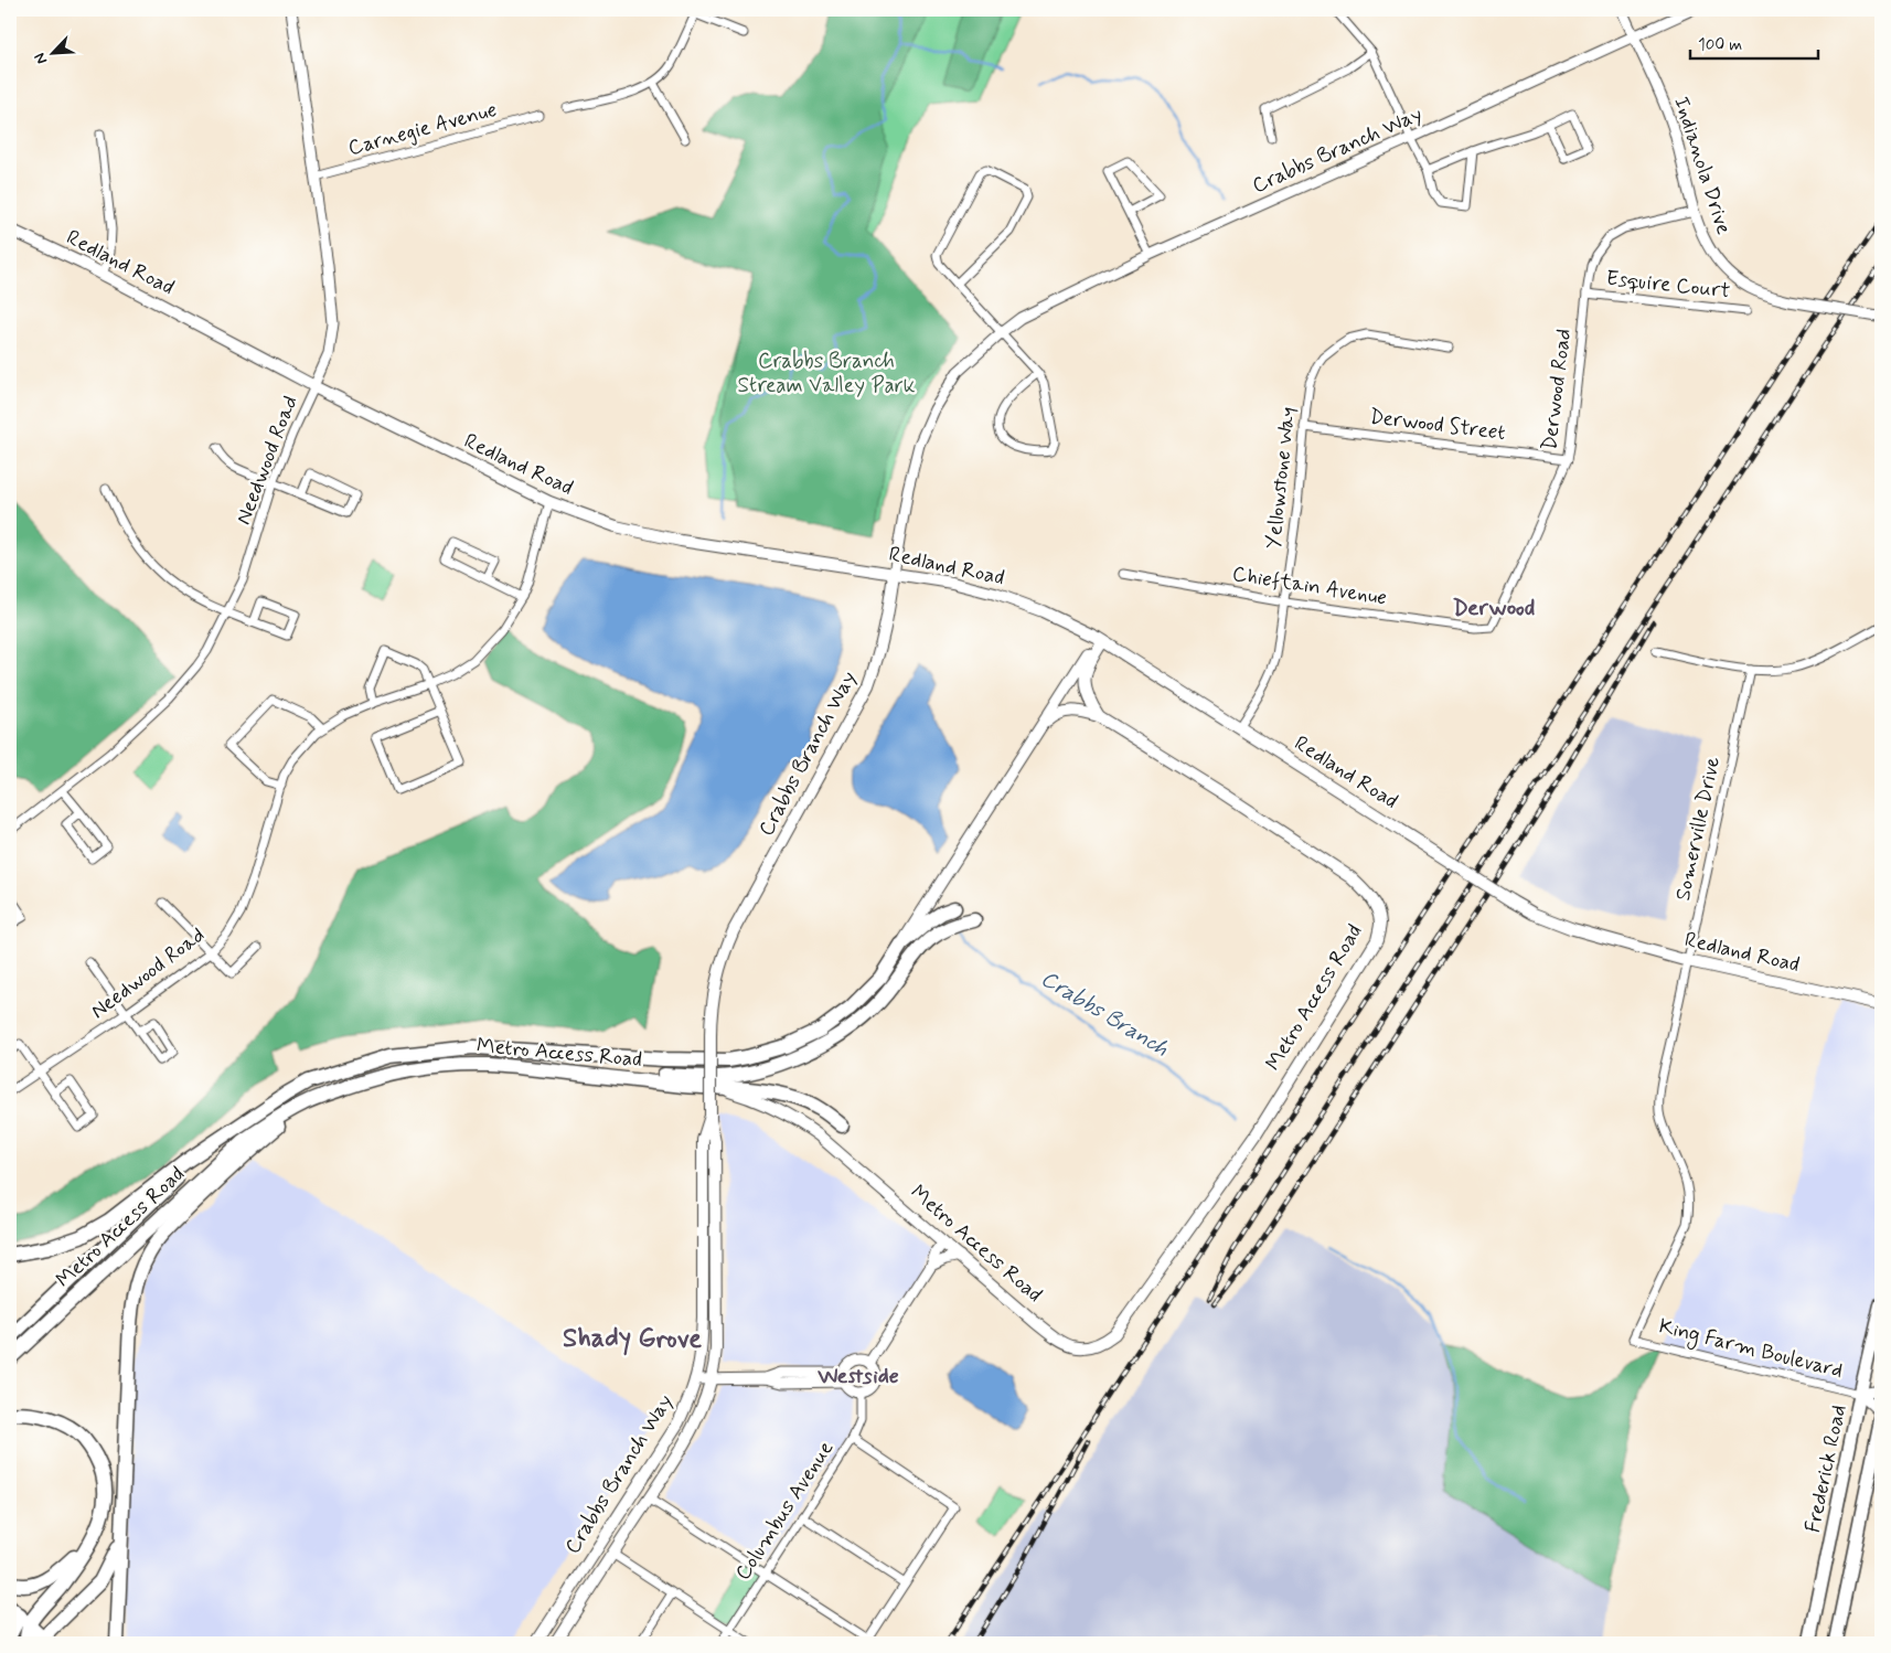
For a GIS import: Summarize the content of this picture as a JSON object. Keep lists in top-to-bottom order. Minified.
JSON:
{"streets":{"highway":["Metro Access Road"],"main road":["Crabbs Branch Way","Redland Road","Frederick Road"],"street":["Carnegie Avenue","Indianola Drive","Esquire Court","Derwood Road","Derwood Street","Needwood Road","Yellowstone Way","Chieftain Avenue","Somerville Drive","King Farm Boulevard","Columbus Avenue"]},"crossings":[["Carnegie Avenue","Needwood Road"],["Crabbs Branch Way","Indianola Drive"],["Crabbs Branch Way","Redland Road"],["Indianola Drive","Derwood Road"],["Redland Road","Needwood Road"],["Redland Road","Yellowstone Way"],["Redland Road","Somerville Drive"],["Redland Road","Metro Access Road"],["Esquire Court","Derwood Road"],["Derwood Road","Derwood Street"],["Derwood Road","Chieftain Avenue"],["Derwood Street","Yellowstone Way"],["Yellowstone Way","Chieftain Avenue"],["Somerville Drive","King Farm Boulevard"],["King Farm Boulevard","Frederick Road"]],"districts":["Derwood","Shady Grove","Westside"],"water":["Crabbs Branch"],"parks":["Crabbs Branch Stream Valley Park"],"scale_bar":"100 m","north":"bottom left"}
